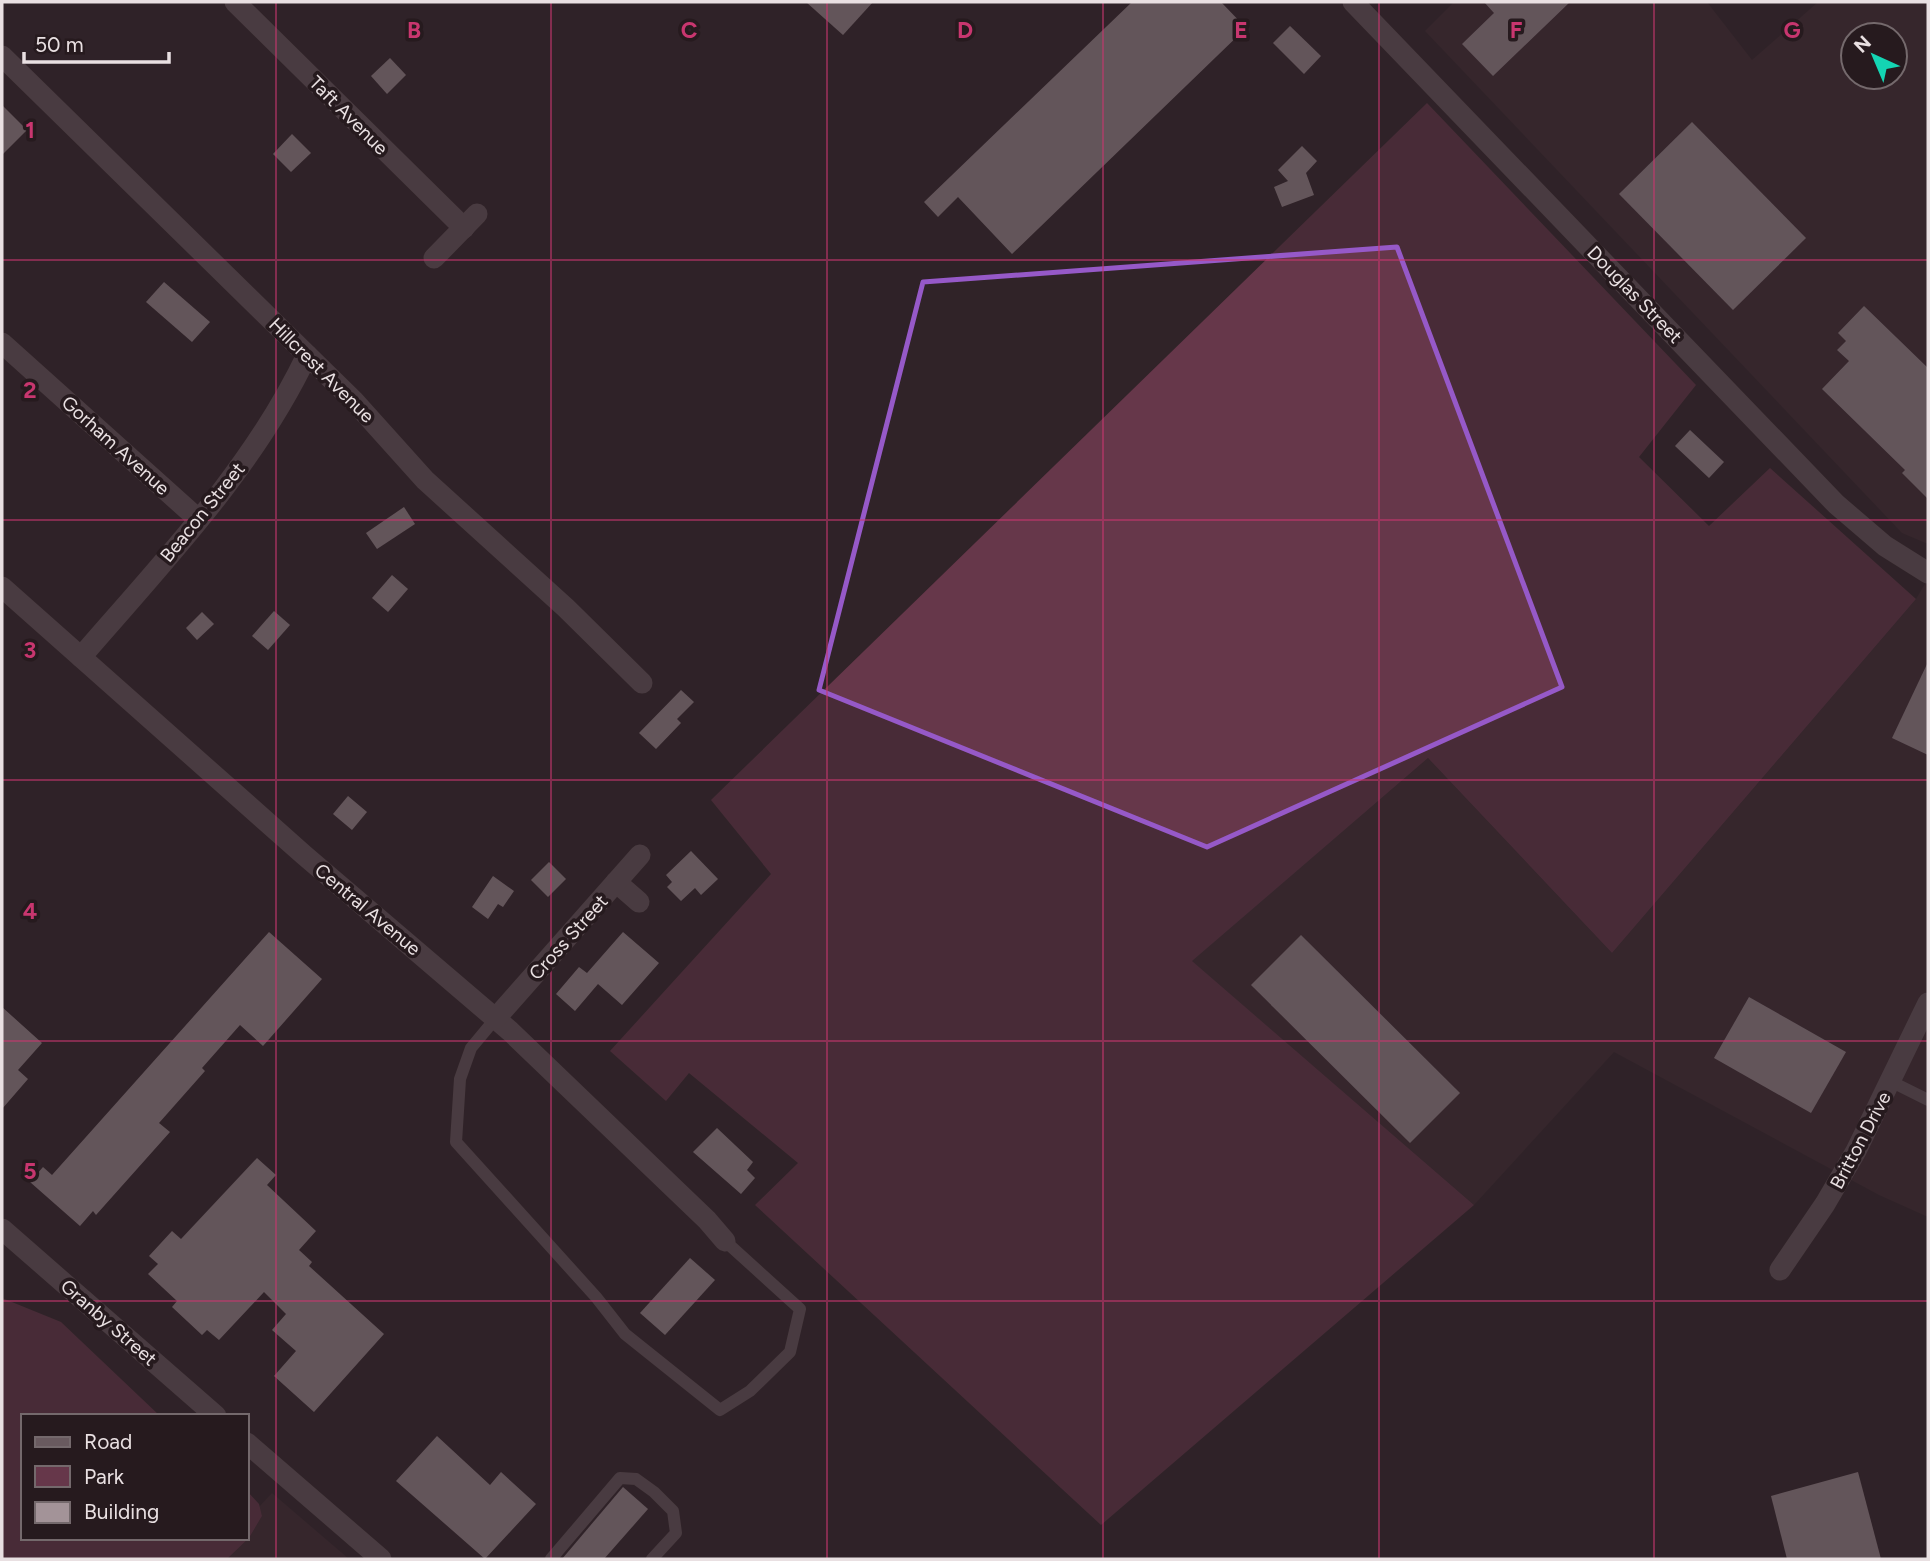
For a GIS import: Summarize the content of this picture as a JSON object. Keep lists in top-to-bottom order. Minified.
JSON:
{"streets":{"street":["Taft Avenue","Douglas Street","Hillcrest Avenue","Gorham Avenue","Beacon Street","Central Avenue","Cross Street","Britton Drive","Granby Street"]},"crossings":[["Hillcrest Avenue","Beacon Street"],["Gorham Avenue","Beacon Street"],["Beacon Street","Central Avenue"],["Central Avenue","Cross Street"]],"legend":["Road","Park","Building"],"scale_bar":"50 m","north":"top left","grid":{"columns":["B","C","D","E","F","G"],"rows":["1","2","3","4","5"]}}
